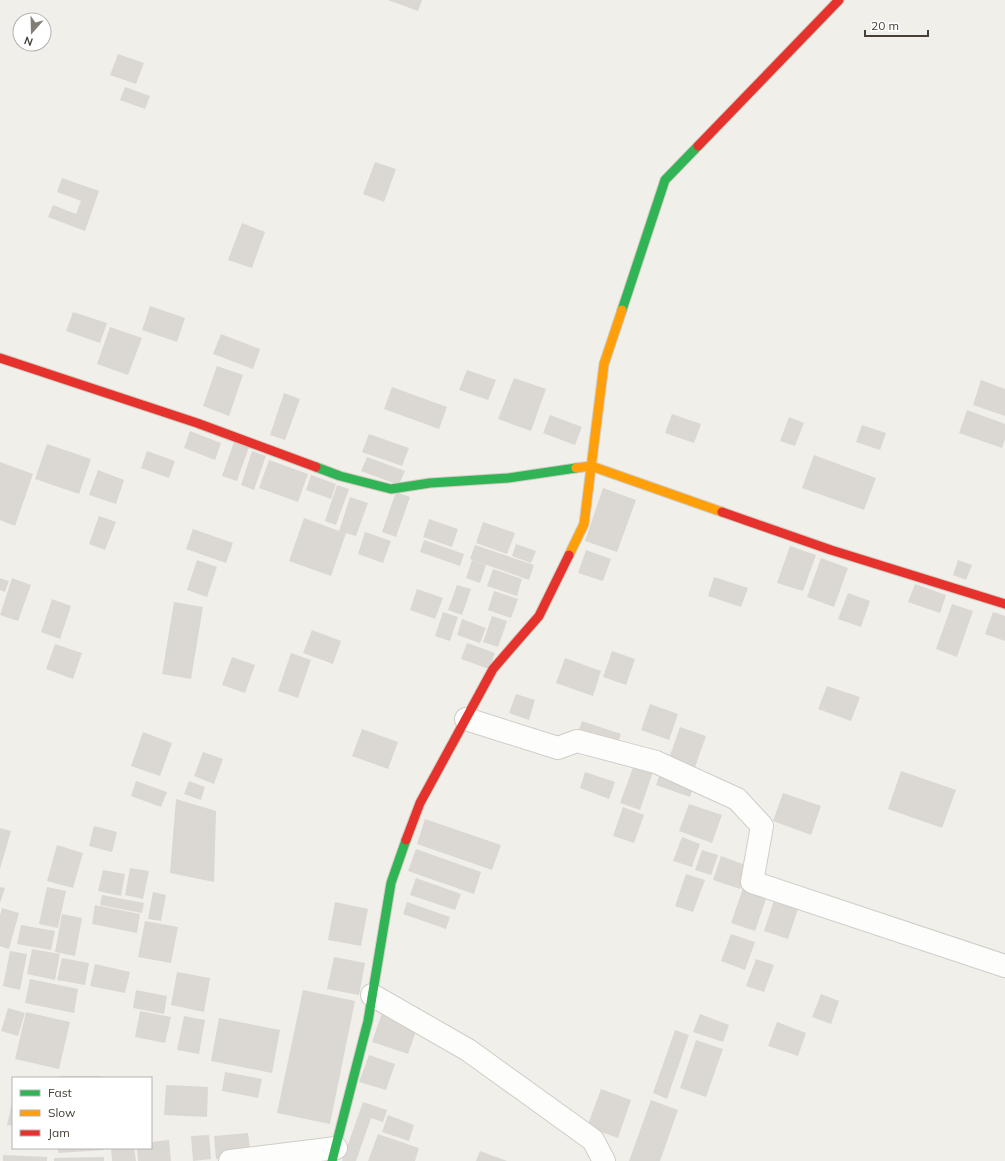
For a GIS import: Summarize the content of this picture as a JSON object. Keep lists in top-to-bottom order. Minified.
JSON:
{"legend":["Fast","Slow","Jam"],"scale_bar":"20 m","north":"bottom"}
